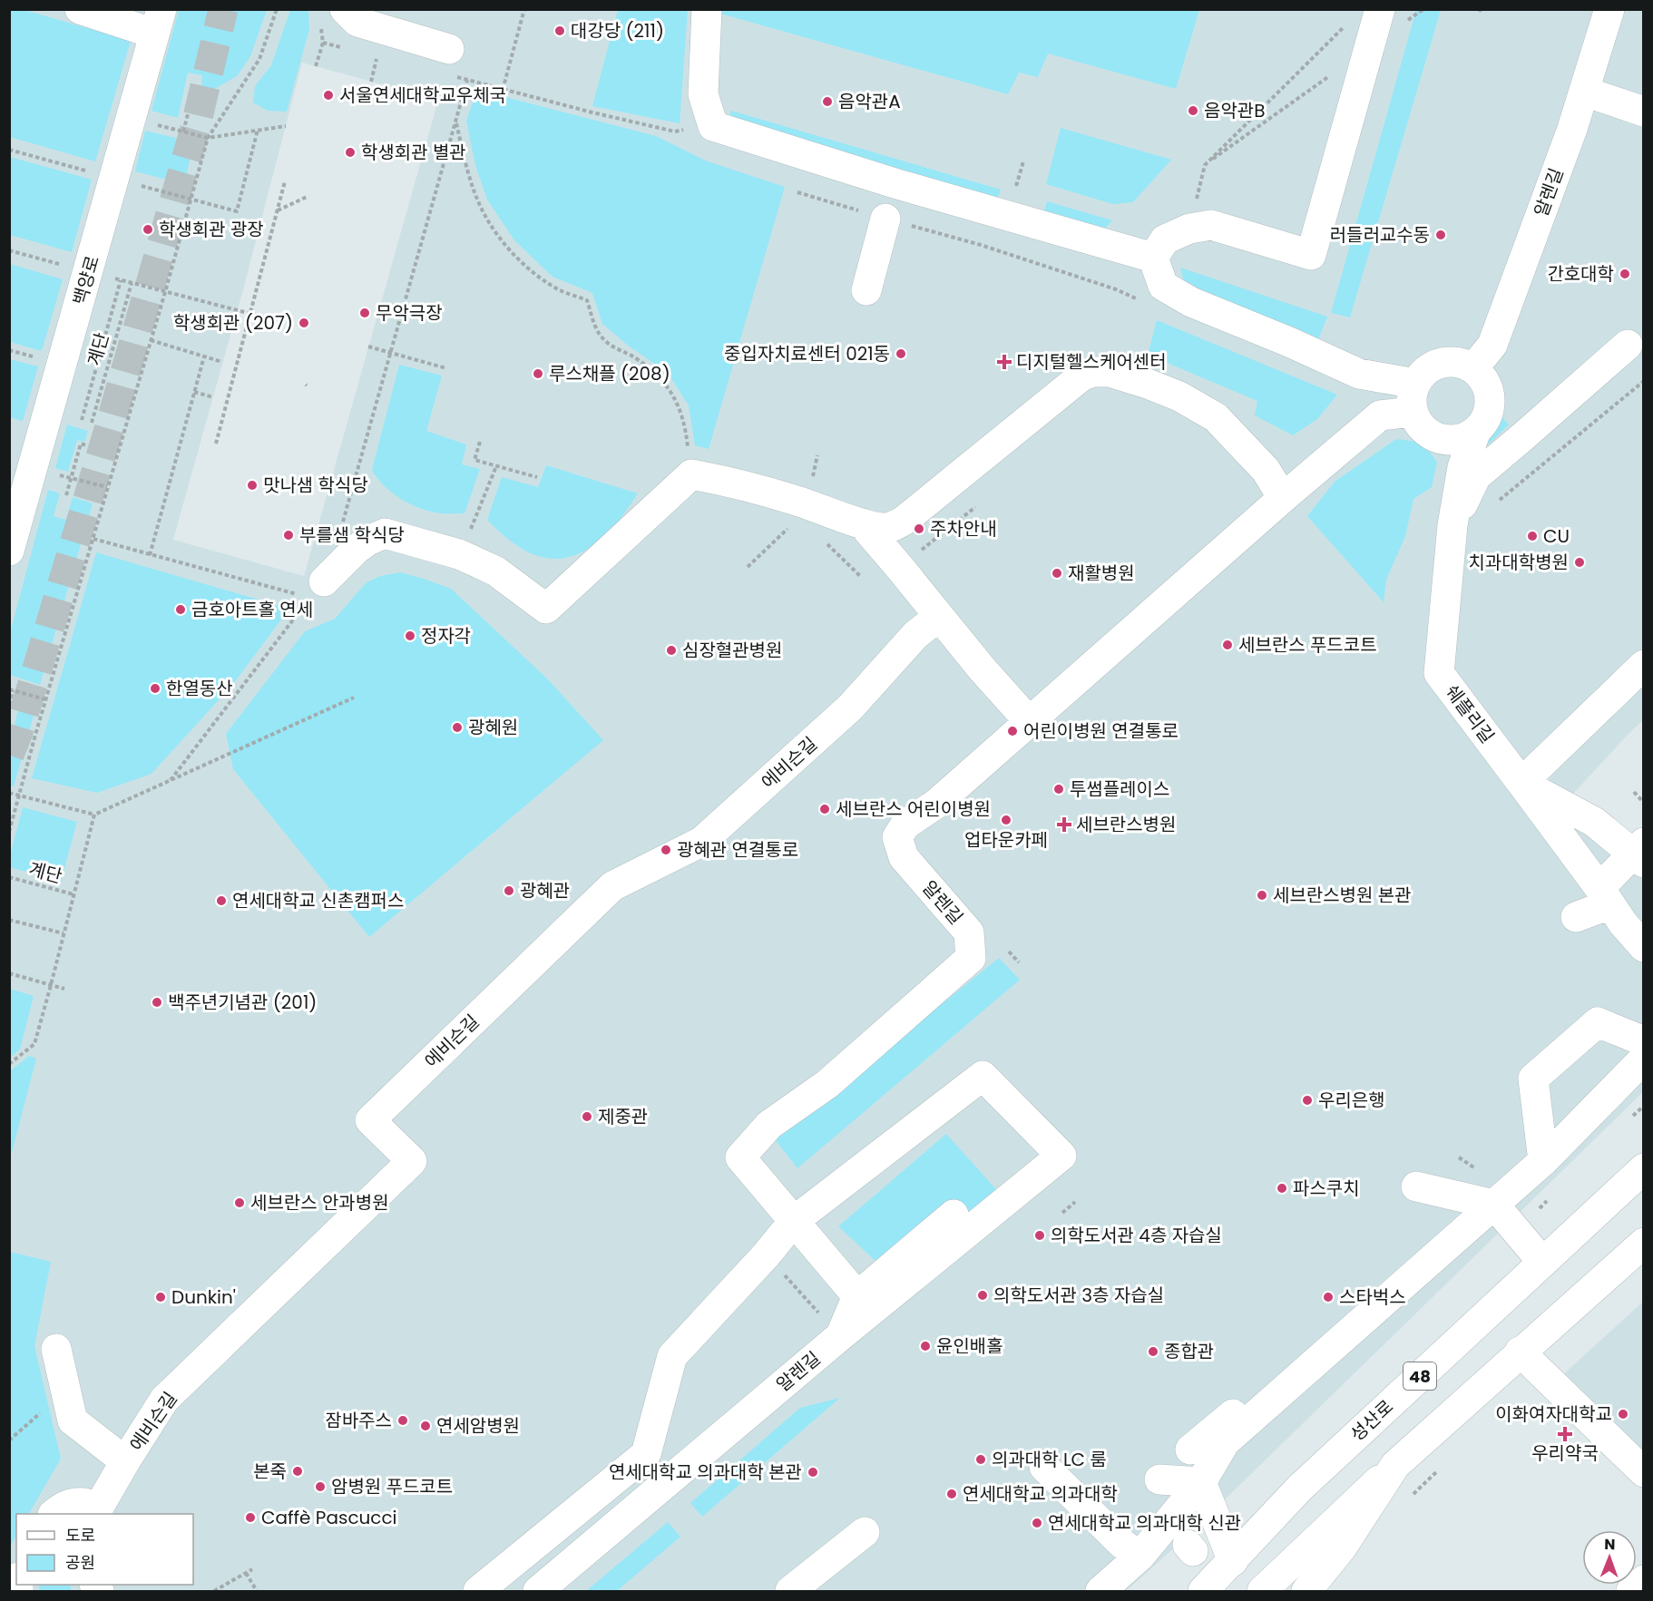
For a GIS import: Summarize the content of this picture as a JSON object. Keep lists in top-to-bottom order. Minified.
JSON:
{"streets":{"street":["알렌길","백양로","쉐플리길","에비슨길","48","성산로"],"path":["계단"]},"crossings":[["알렌길","쉐플리길"]],"places":{"other":["대강당 (211)","서울연세대학교우체국","음악관A","음악관B","학생회관 별관","학생회관 광장","러들러교수동","간호대학","무악극장","학생회관 (207)","중입자치료센터 021동","루스채플 (208)","맛나샘 학식당","주차안내","부를샘 학식당","CU","치과대학병원","재활병원","금호아트홀 연세","정자각","세브란스 푸드코트","심장혈관병원","한열동산","광혜원","어린이병원 연결통로","투썸플레이스","세브란스 어린이병원","업타운카페","광혜관 연결통로","광혜관","세브란스병원 본관","연세대학교 신촌캠퍼스","백주년기념관 (201)","우리은행","제중관","파스쿠치","세브란스 안과병원","의학도서관 4층 자습실","의학도서관 3층 자습실","Dunkin'","스타벅스","윤인배홀","종합관","이화여자대학교","잠바주스","연세암병원","의과대학 LC 룸","본죽","연세대학교 의과대학 본관","암병원 푸드코트","연세대학교 의과대학","Caffè Pascucci","연세대학교 의과대학 신관"],"health":["디지털헬스케어센터","세브란스병원","우리약국"]},"legend":["도로","공원"],"north":"top"}
